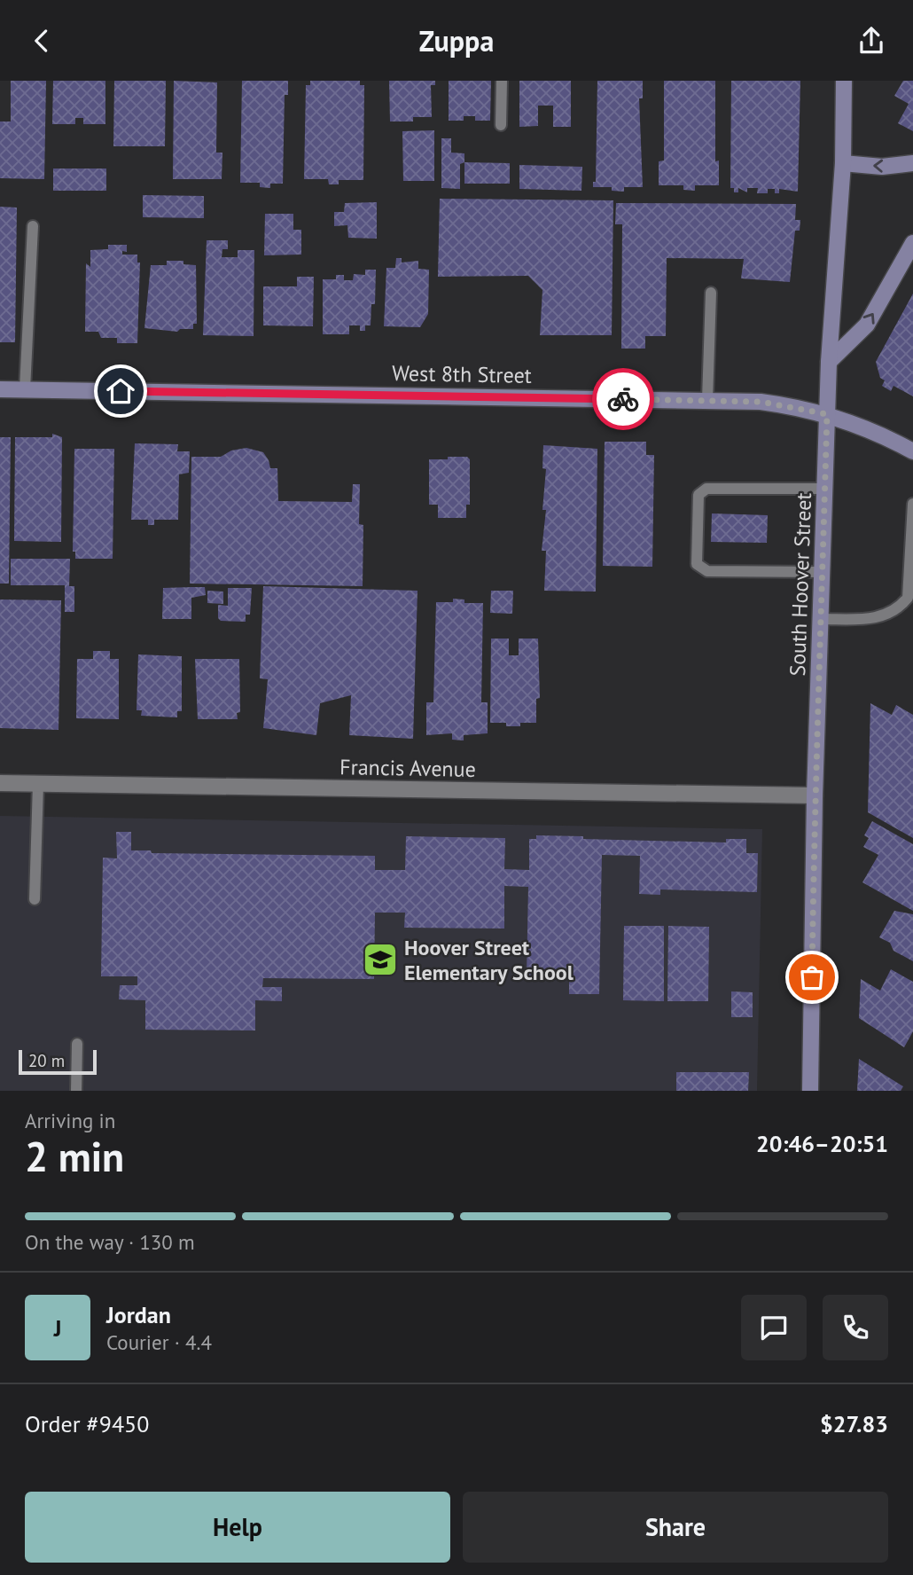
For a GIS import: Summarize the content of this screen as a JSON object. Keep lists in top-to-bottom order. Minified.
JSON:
{"streets":{"main road":["West 8th Street","South Hoover Street"],"street":["Francis Avenue"]},"crossings":[["West 8th Street","South Hoover Street"],["South Hoover Street","Francis Avenue"]],"places":{"school or university":["Hoover Street Elementary School"]},"scale_bar":"20 m","page":{"header":"Zuppa","scale":"20 m","heading":["2 min","Arriving in","20:46–20:51"],"panel":["Jordan","Courier · 4.4","Order #9450","$27.83"],"bar":"On the way · 130 m","round":"J","buttons":["Help","Share"]}}
